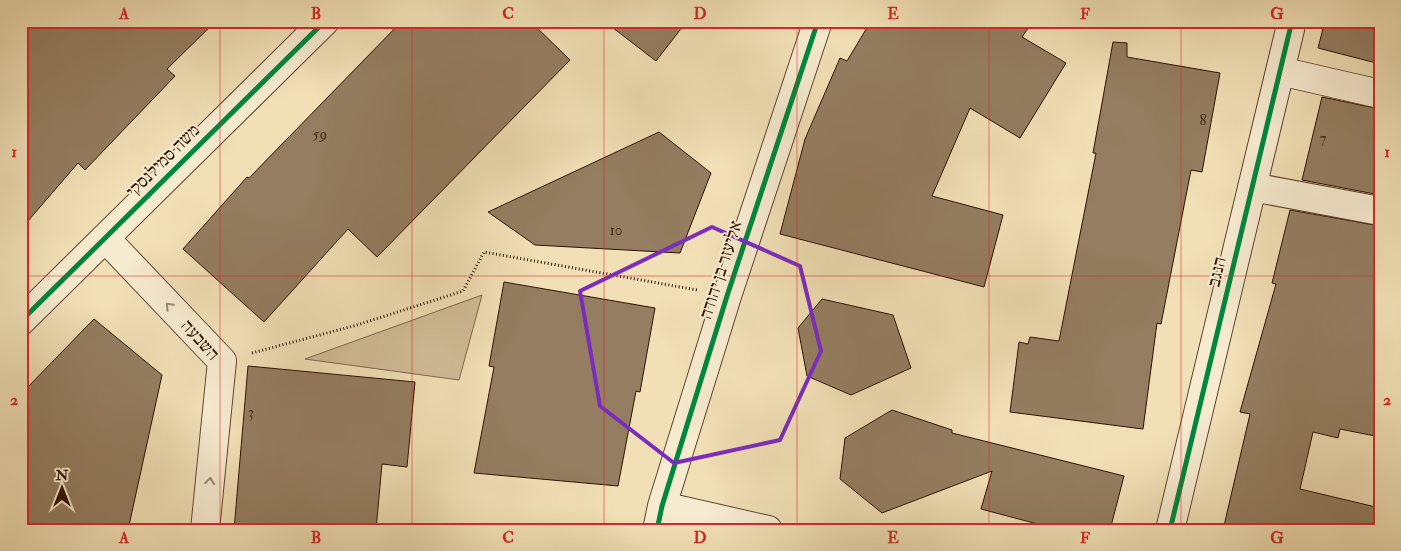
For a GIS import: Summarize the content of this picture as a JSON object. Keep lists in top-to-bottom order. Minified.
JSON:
{"streets":{"street":["משה סמילנסקי","אליעזר בן יהודה","הנגב","השבעה"]},"crossings":[["משה סמילנסקי","השבעה"]],"one_way":["השבעה"],"house_numbers":["8","59","7","10","3"],"north":"top","grid":{"columns":["A","B","C","D","E","F","G"],"rows":["1","2"]}}
